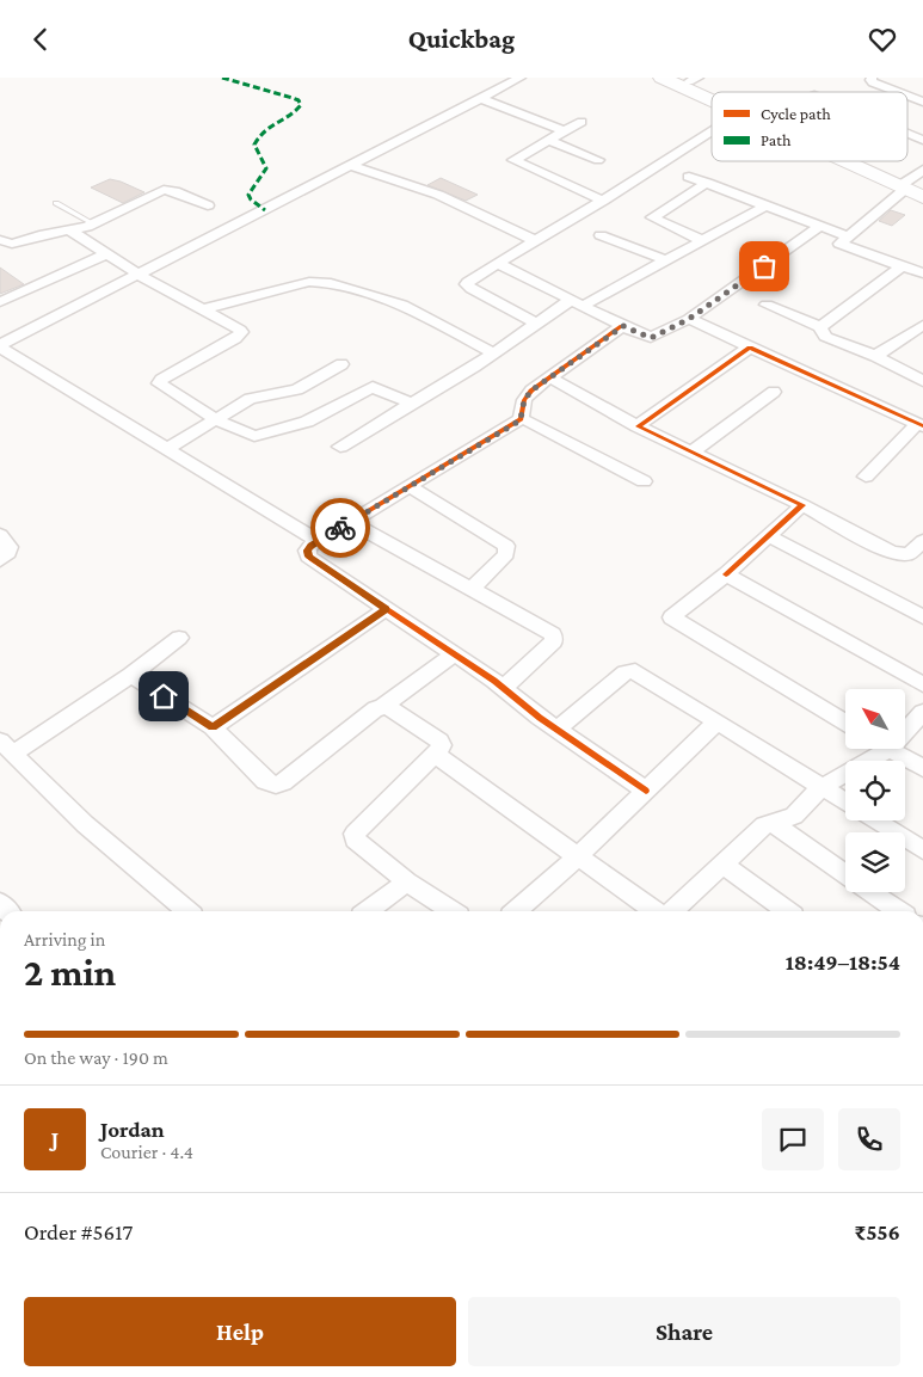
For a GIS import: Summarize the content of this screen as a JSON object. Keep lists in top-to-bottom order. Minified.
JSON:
{"legend":["Cycle path","Path"],"north":"top left","page":{"header":"Quickbag","heading":["2 min","Arriving in","18:49–18:54"],"panel":["Jordan","Courier · 4.4","Order #5617","₹556"],"bar":"On the way · 190 m","round":"J","buttons":["Help","Share"]}}
